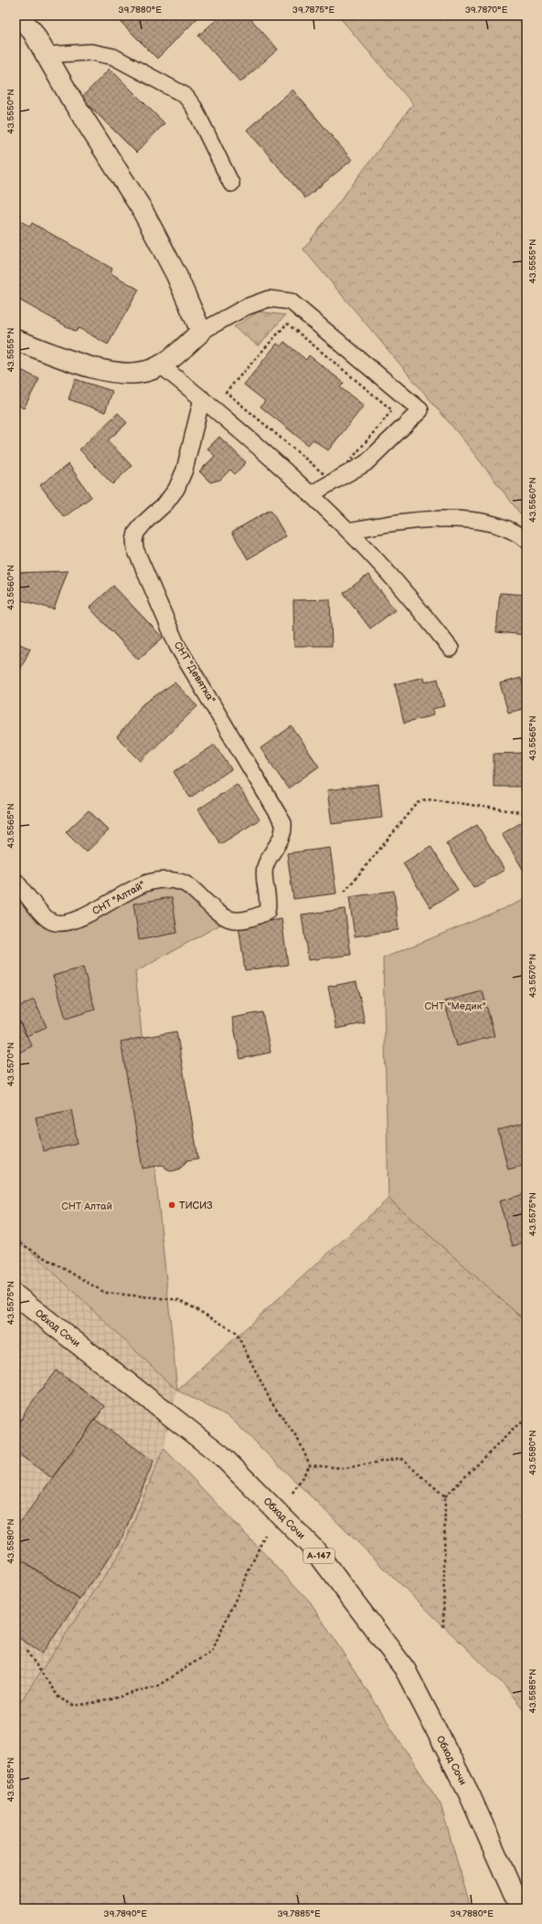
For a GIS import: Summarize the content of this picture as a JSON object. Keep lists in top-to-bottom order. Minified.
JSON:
{"streets":{"main road":["Обход Сочи","А-147"],"lane":["СНТ \"Девятка\"","СНТ \"Алтай\""]},"crossings":[["СНТ \"Девятка\"","СНТ \"Алтай\""]],"parks":["СНТ \"Медик\"","СНТ Алтай"],"places":["ТИСИЗ"],"coordinates":["39.7880°E","39.7875°E","39.7870°E","43.5550°N","43.5555°N","43.5560°N","43.5565°N","43.5570°N","43.5575°N","43.5580°N","43.5585°N","39.7890°E","39.7885°E"]}
